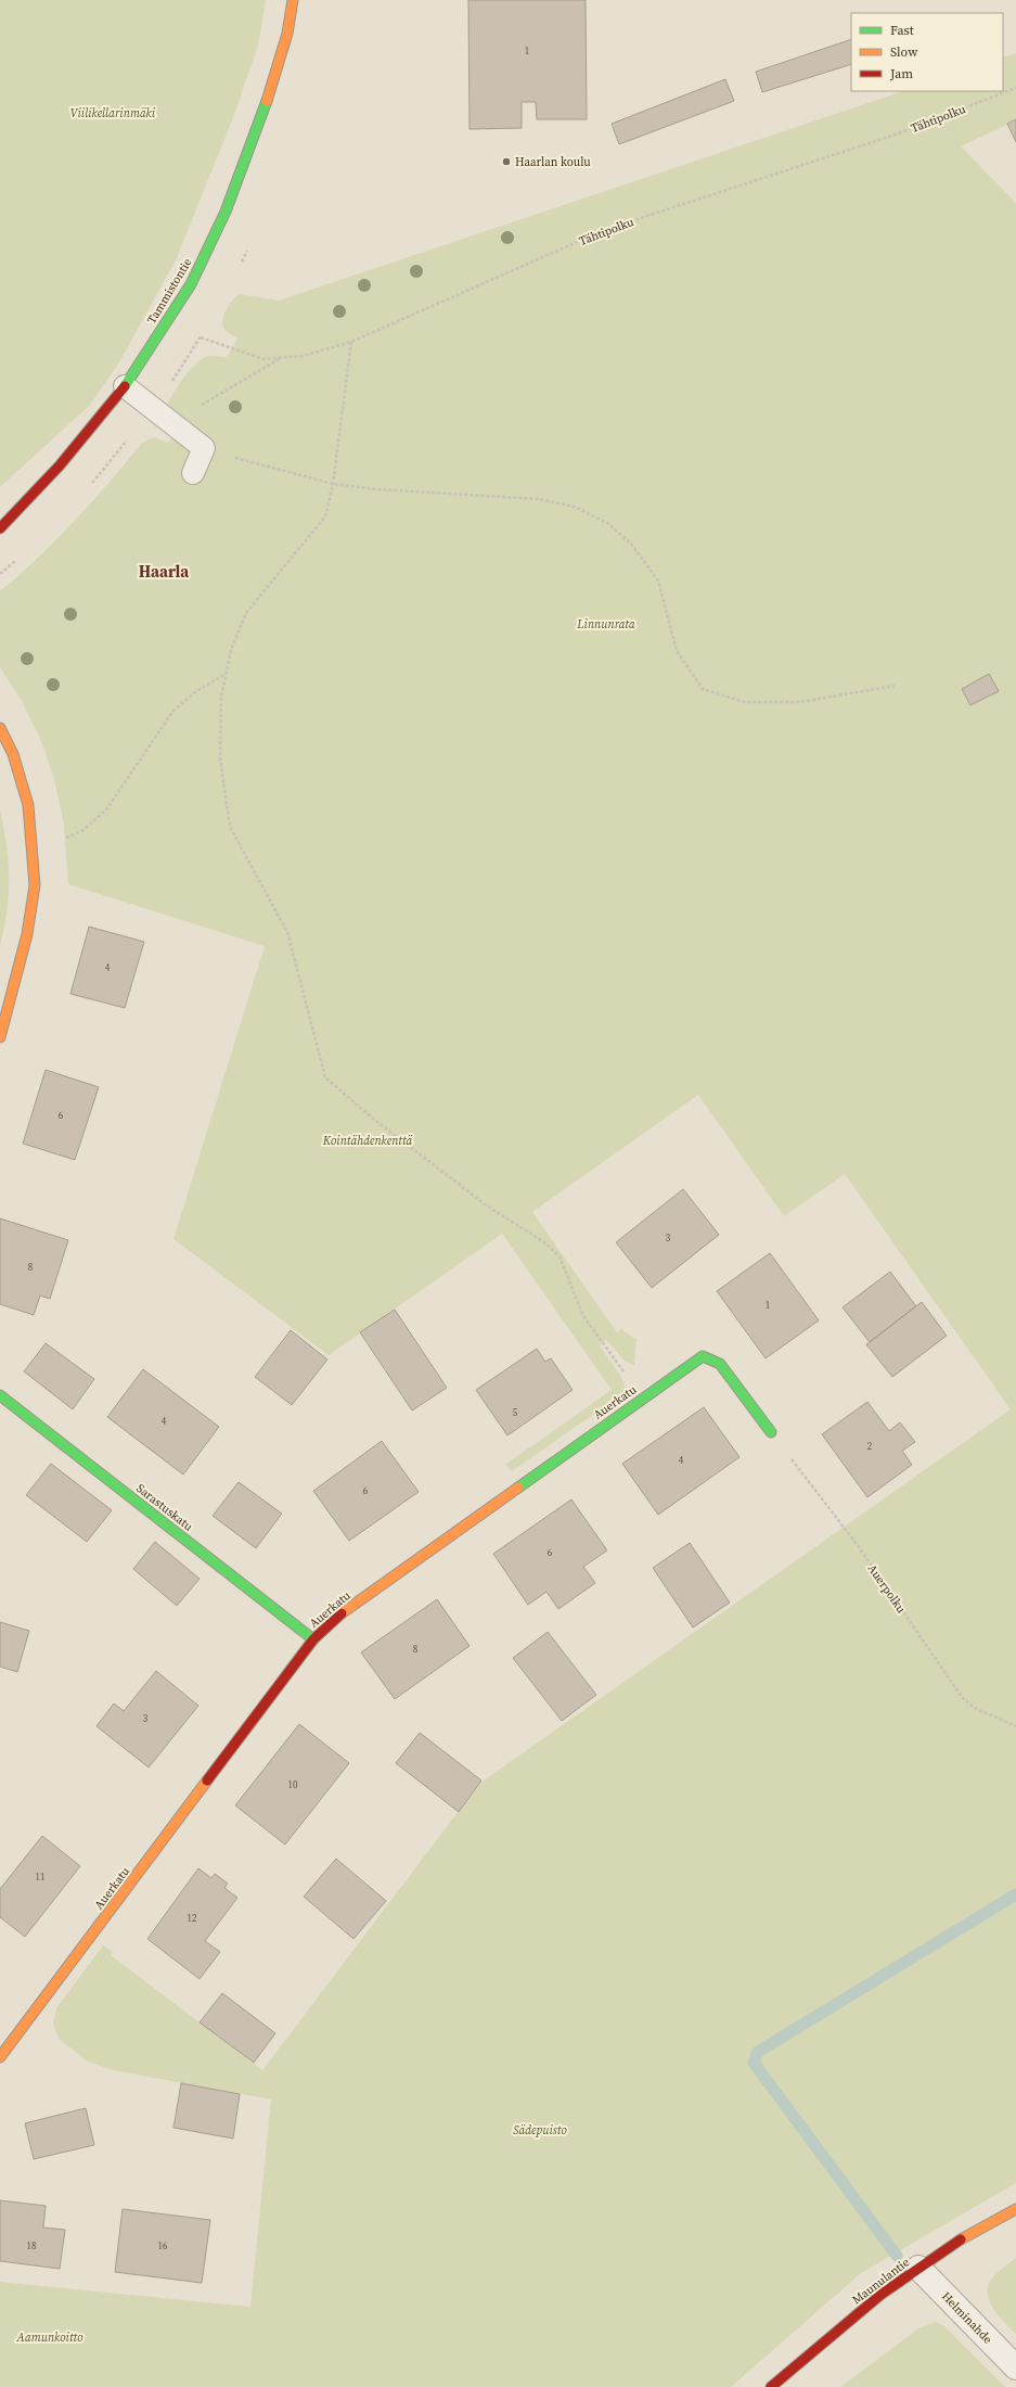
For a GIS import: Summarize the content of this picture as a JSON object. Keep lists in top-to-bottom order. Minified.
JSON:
{"streets":{"street":["Tammistontie","Auerkatu","Sarastuskatu","Maunulantie","Helminahde"],"path":["Tähtipolku","Auerpolku"]},"crossings":[["Auerkatu","Sarastuskatu"],["Auerkatu","Auerpolku"],["Maunulantie","Helminahde"]],"districts":["Haarla"],"parks":["Viilikellarinmäki","Linnunrata","Kointähdenkenttä","Sädepuisto","Aamunkoitto"],"places":["Haarlan koulu"],"house_numbers":["1","4","6","3","8","1","5","4","2","4","6","6","8","3","10","11","12","18","16"],"legend":["Fast","Slow","Jam"]}
